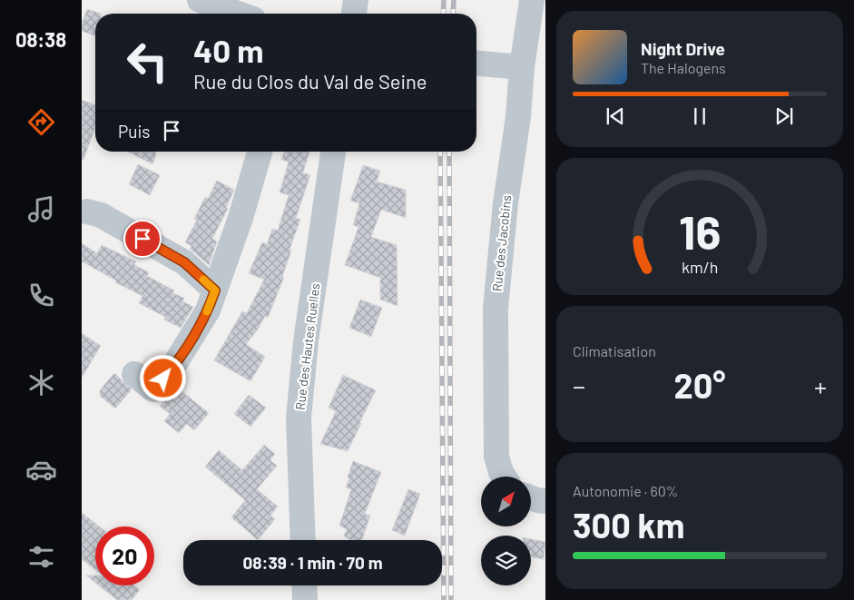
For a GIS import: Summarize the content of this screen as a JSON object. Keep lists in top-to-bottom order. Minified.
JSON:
{"streets":{"street":["Rue des Jacobins","Rue des Hautes Ruelles"]},"north":"top right","page":{"tabs":"08:38","turn":["40 m","Rue du Clos du Val de Seine"],"song":["Night Drive","The Halogens"],"then":"Puis","tile":["Climatisation",["Autonomie · 60%","300 km"]],"heat":["−","20°","+"],"limit":"20","trip":"08:39 · 1 min · 70 m","gauge":["16","km/h"]}}
